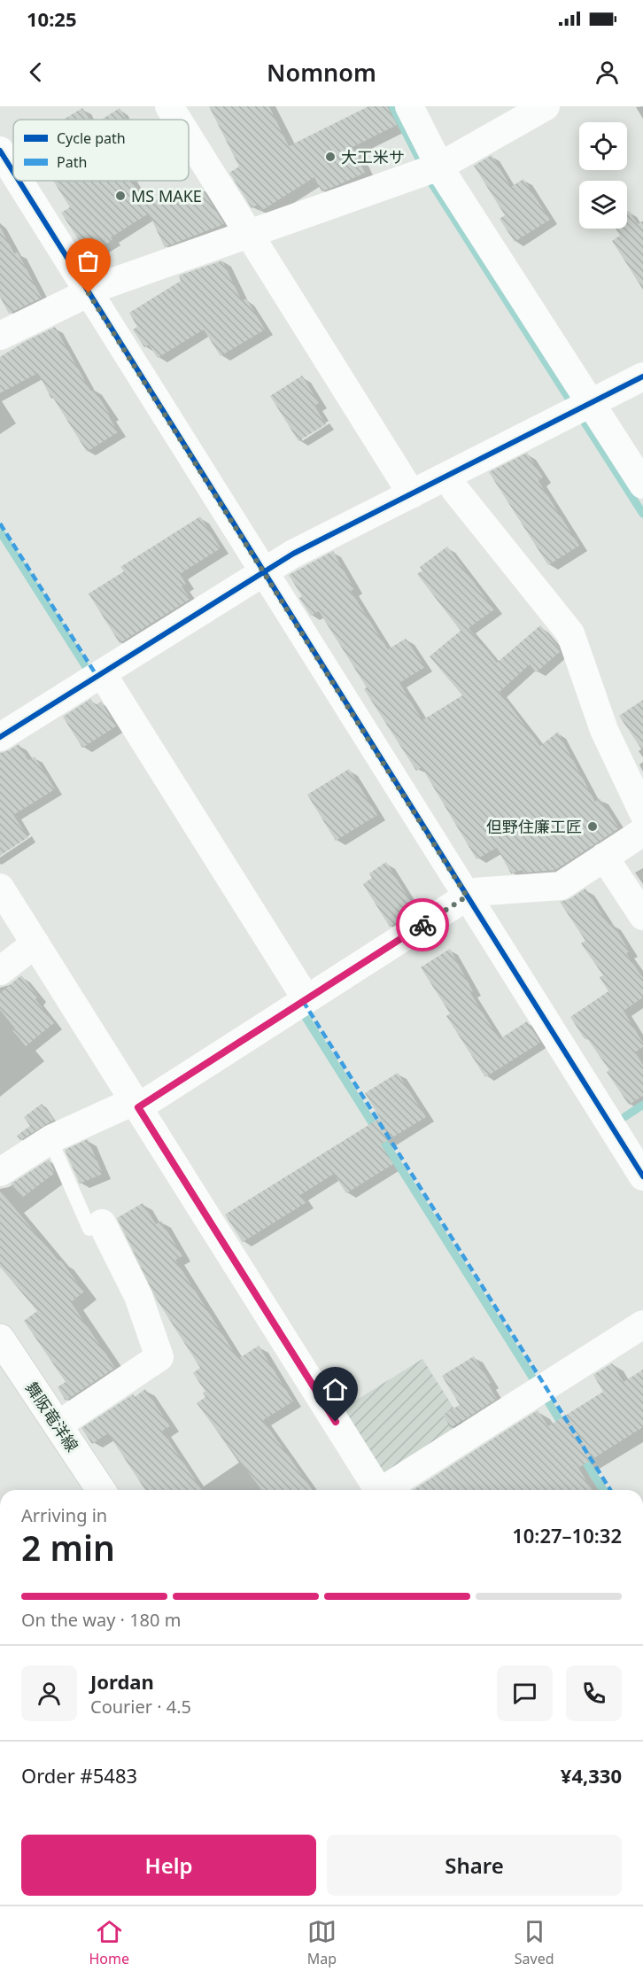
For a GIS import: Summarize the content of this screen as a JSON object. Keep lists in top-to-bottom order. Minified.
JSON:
{"streets":{"main road":["舞阪竜洋線"]},"places":["大工米サ","MS MAKE","但野住廉工匠"],"legend":["Cycle path","Path"],"page":{"status":"10:25","header":"Nomnom","heading":["2 min","Arriving in","10:27–10:32"],"panel":["Jordan","Courier · 4.5","Order #5483","¥4,330"],"bar":"On the way · 180 m","buttons":["Help","Share"],"tabs":["Home","Map","Saved"]}}
